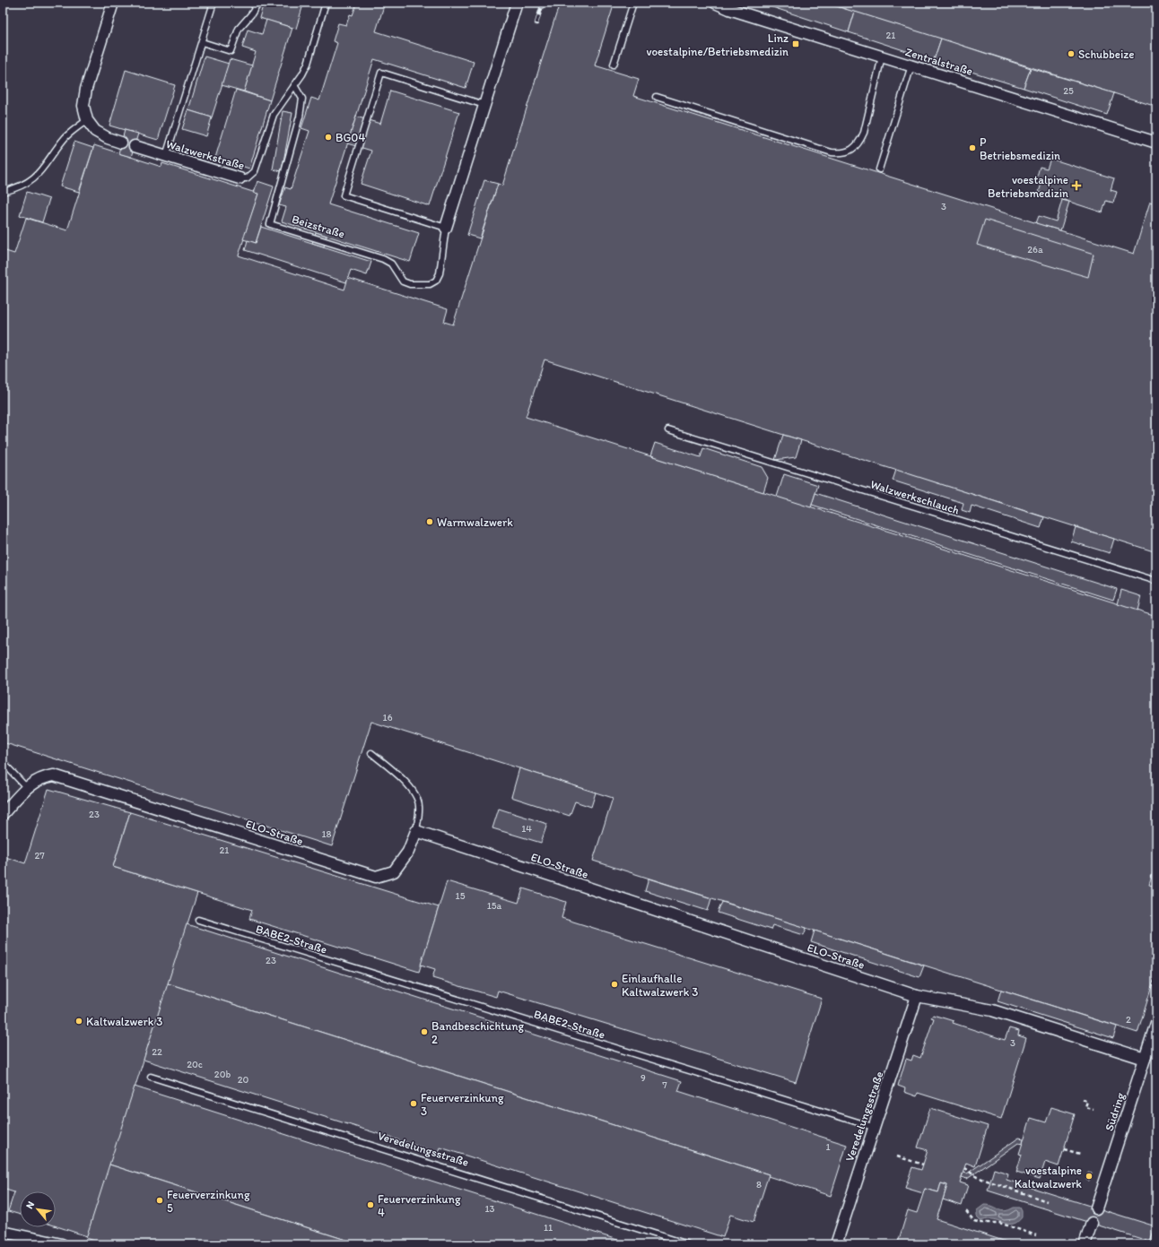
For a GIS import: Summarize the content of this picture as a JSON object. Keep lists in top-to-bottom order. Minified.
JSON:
{"streets":{"street":["Zentralstraße","Walzwerkstraße","Beizstraße","ELO-Straße","Südring","Veredelungsstraße"],"lane":["Walzwerkschlauch","BABE2-Straße"]},"crossings":[["Walzwerkstraße","Beizstraße"],["ELO-Straße","Südring"],["ELO-Straße","Veredelungsstraße"],["BABE2-Straße","Veredelungsstraße"]],"places":{"transit":["Linz voestalpine/Betriebsmedizin"],"other":["Schubbeize","BG04","P Betriebsmedizin","Warmwalzwerk","Einlaufhalle Kaltwalzwerk 3","Kaltwalzwerk 3","Bandbeschichtung 2","Feuerverzinkung 3","voestalpine Kaltwalzwerk","Feuerverzinkung 5","Feuerverzinkung 4"],"health":["voestalpine Betriebsmedizin"]},"house_numbers":["21","25","3","26a","16","23","14","18","21","27","15","15a","23","2","3","22","20c","20b","9","20","7","1","8","13","11"],"north":"top left"}
